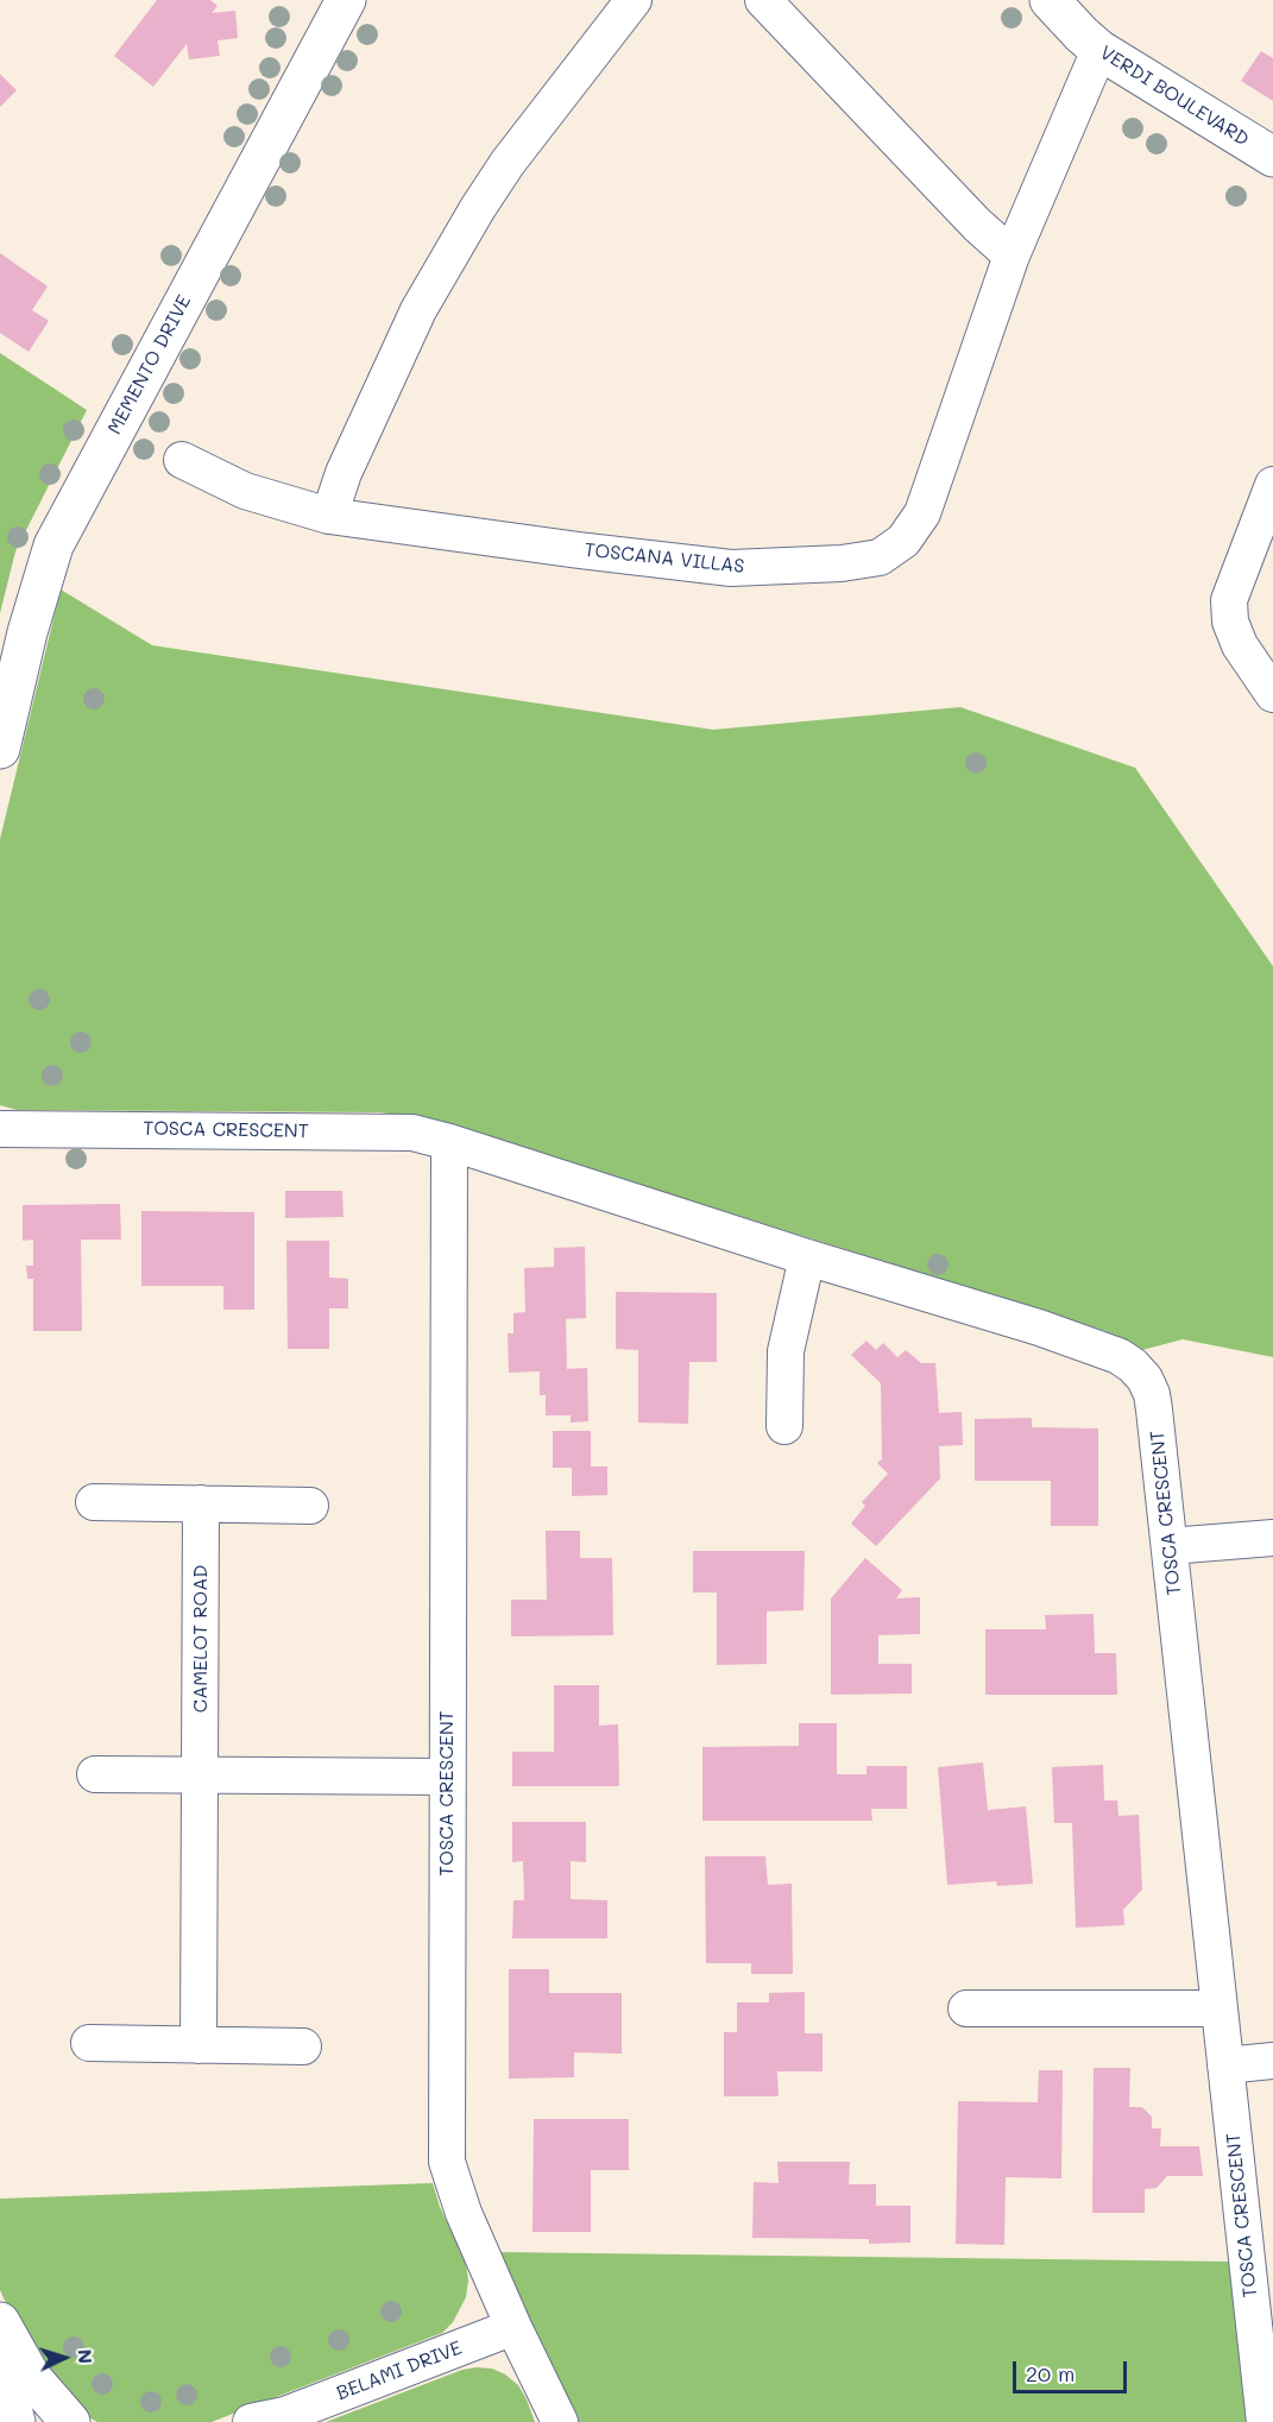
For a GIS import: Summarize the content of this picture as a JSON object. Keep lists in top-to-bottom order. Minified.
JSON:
{"streets":{"street":["VERDI BOULEVARD","MEMENTO DRIVE","TOSCANA VILLAS","TOSCA CRESCENT","CAMELOT ROAD","BELAMI DRIVE"]},"crossings":[["VERDI BOULEVARD","TOSCANA VILLAS"],["TOSCA CRESCENT","BELAMI DRIVE"]],"scale_bar":"20 m","north":"right"}
